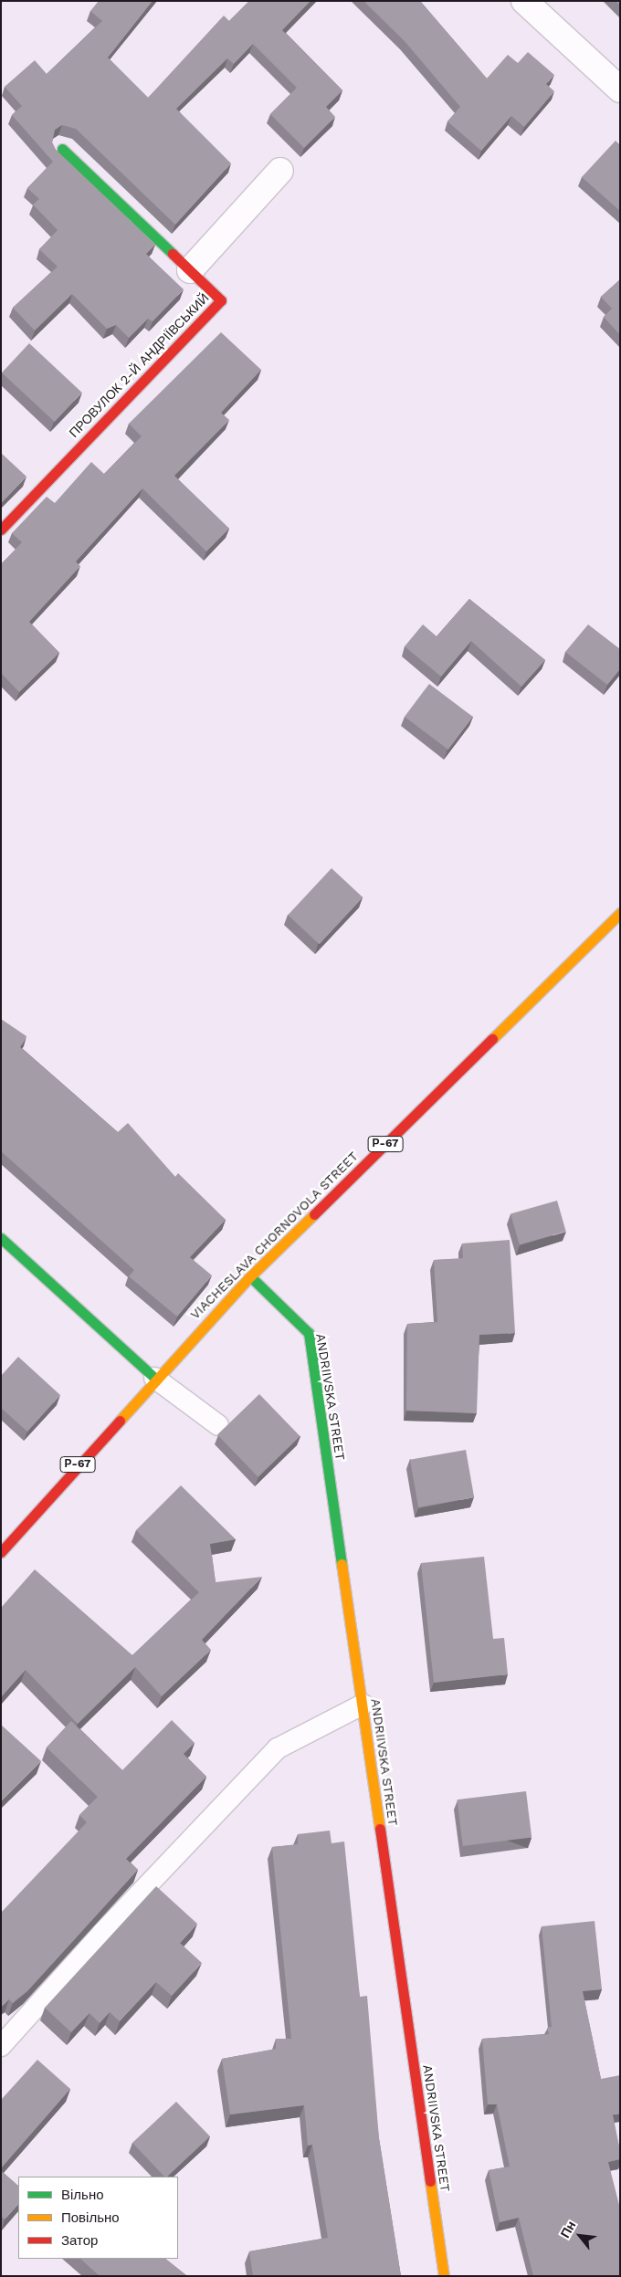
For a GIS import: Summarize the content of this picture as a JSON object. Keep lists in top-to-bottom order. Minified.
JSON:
{"streets":{"street":["ПРОВУЛОК 2-Й АНДРІЇВСЬКИЙ","Р-67","VIACHESLAVA CHORNOVOLA STREET","ANDRIIVSKA STREET"]},"crossings":[["VIACHESLAVA CHORNOVOLA STREET","ANDRIIVSKA STREET"]],"legend":["Вільно","Повільно","Затор"],"north":"top left"}
